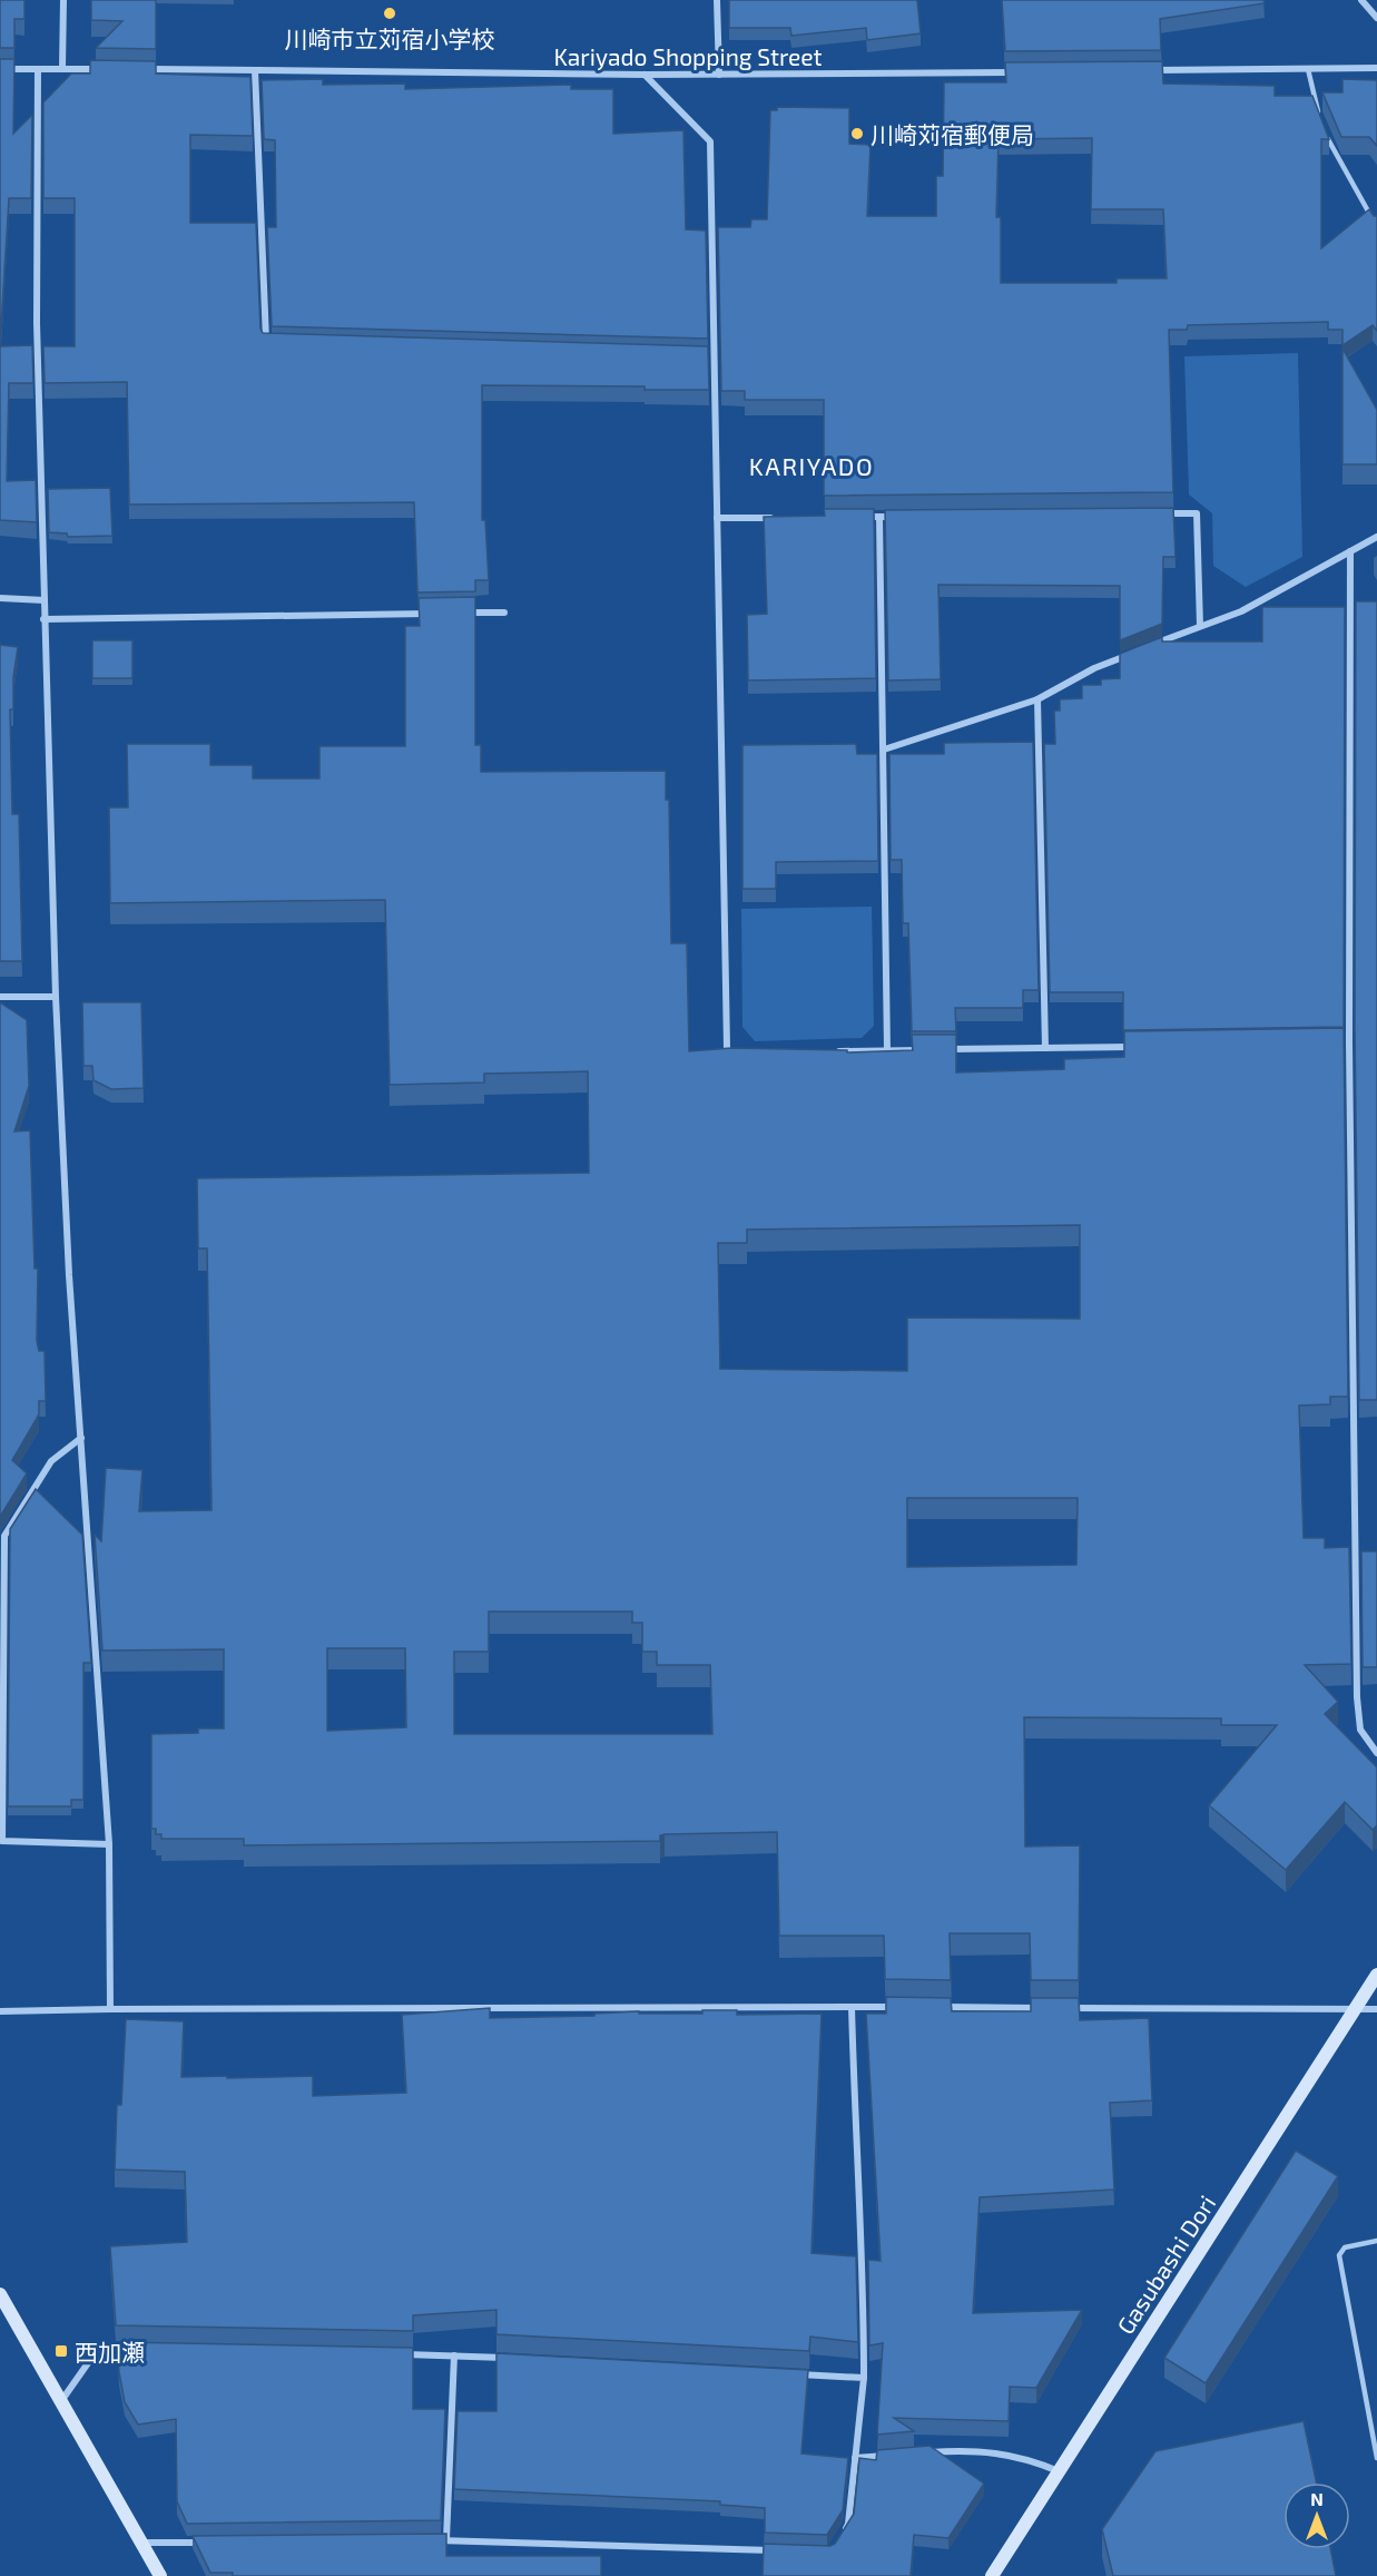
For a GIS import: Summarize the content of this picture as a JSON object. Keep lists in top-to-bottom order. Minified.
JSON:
{"streets":{"main road":["Gasubashi Dori"],"street":["Kariyado Shopping Street"]},"districts":["KARIYADO"],"places":{"other":["川崎市立苅宿小学校","川崎苅宿郵便局"],"transit":["西加瀬"]},"north":"top"}
